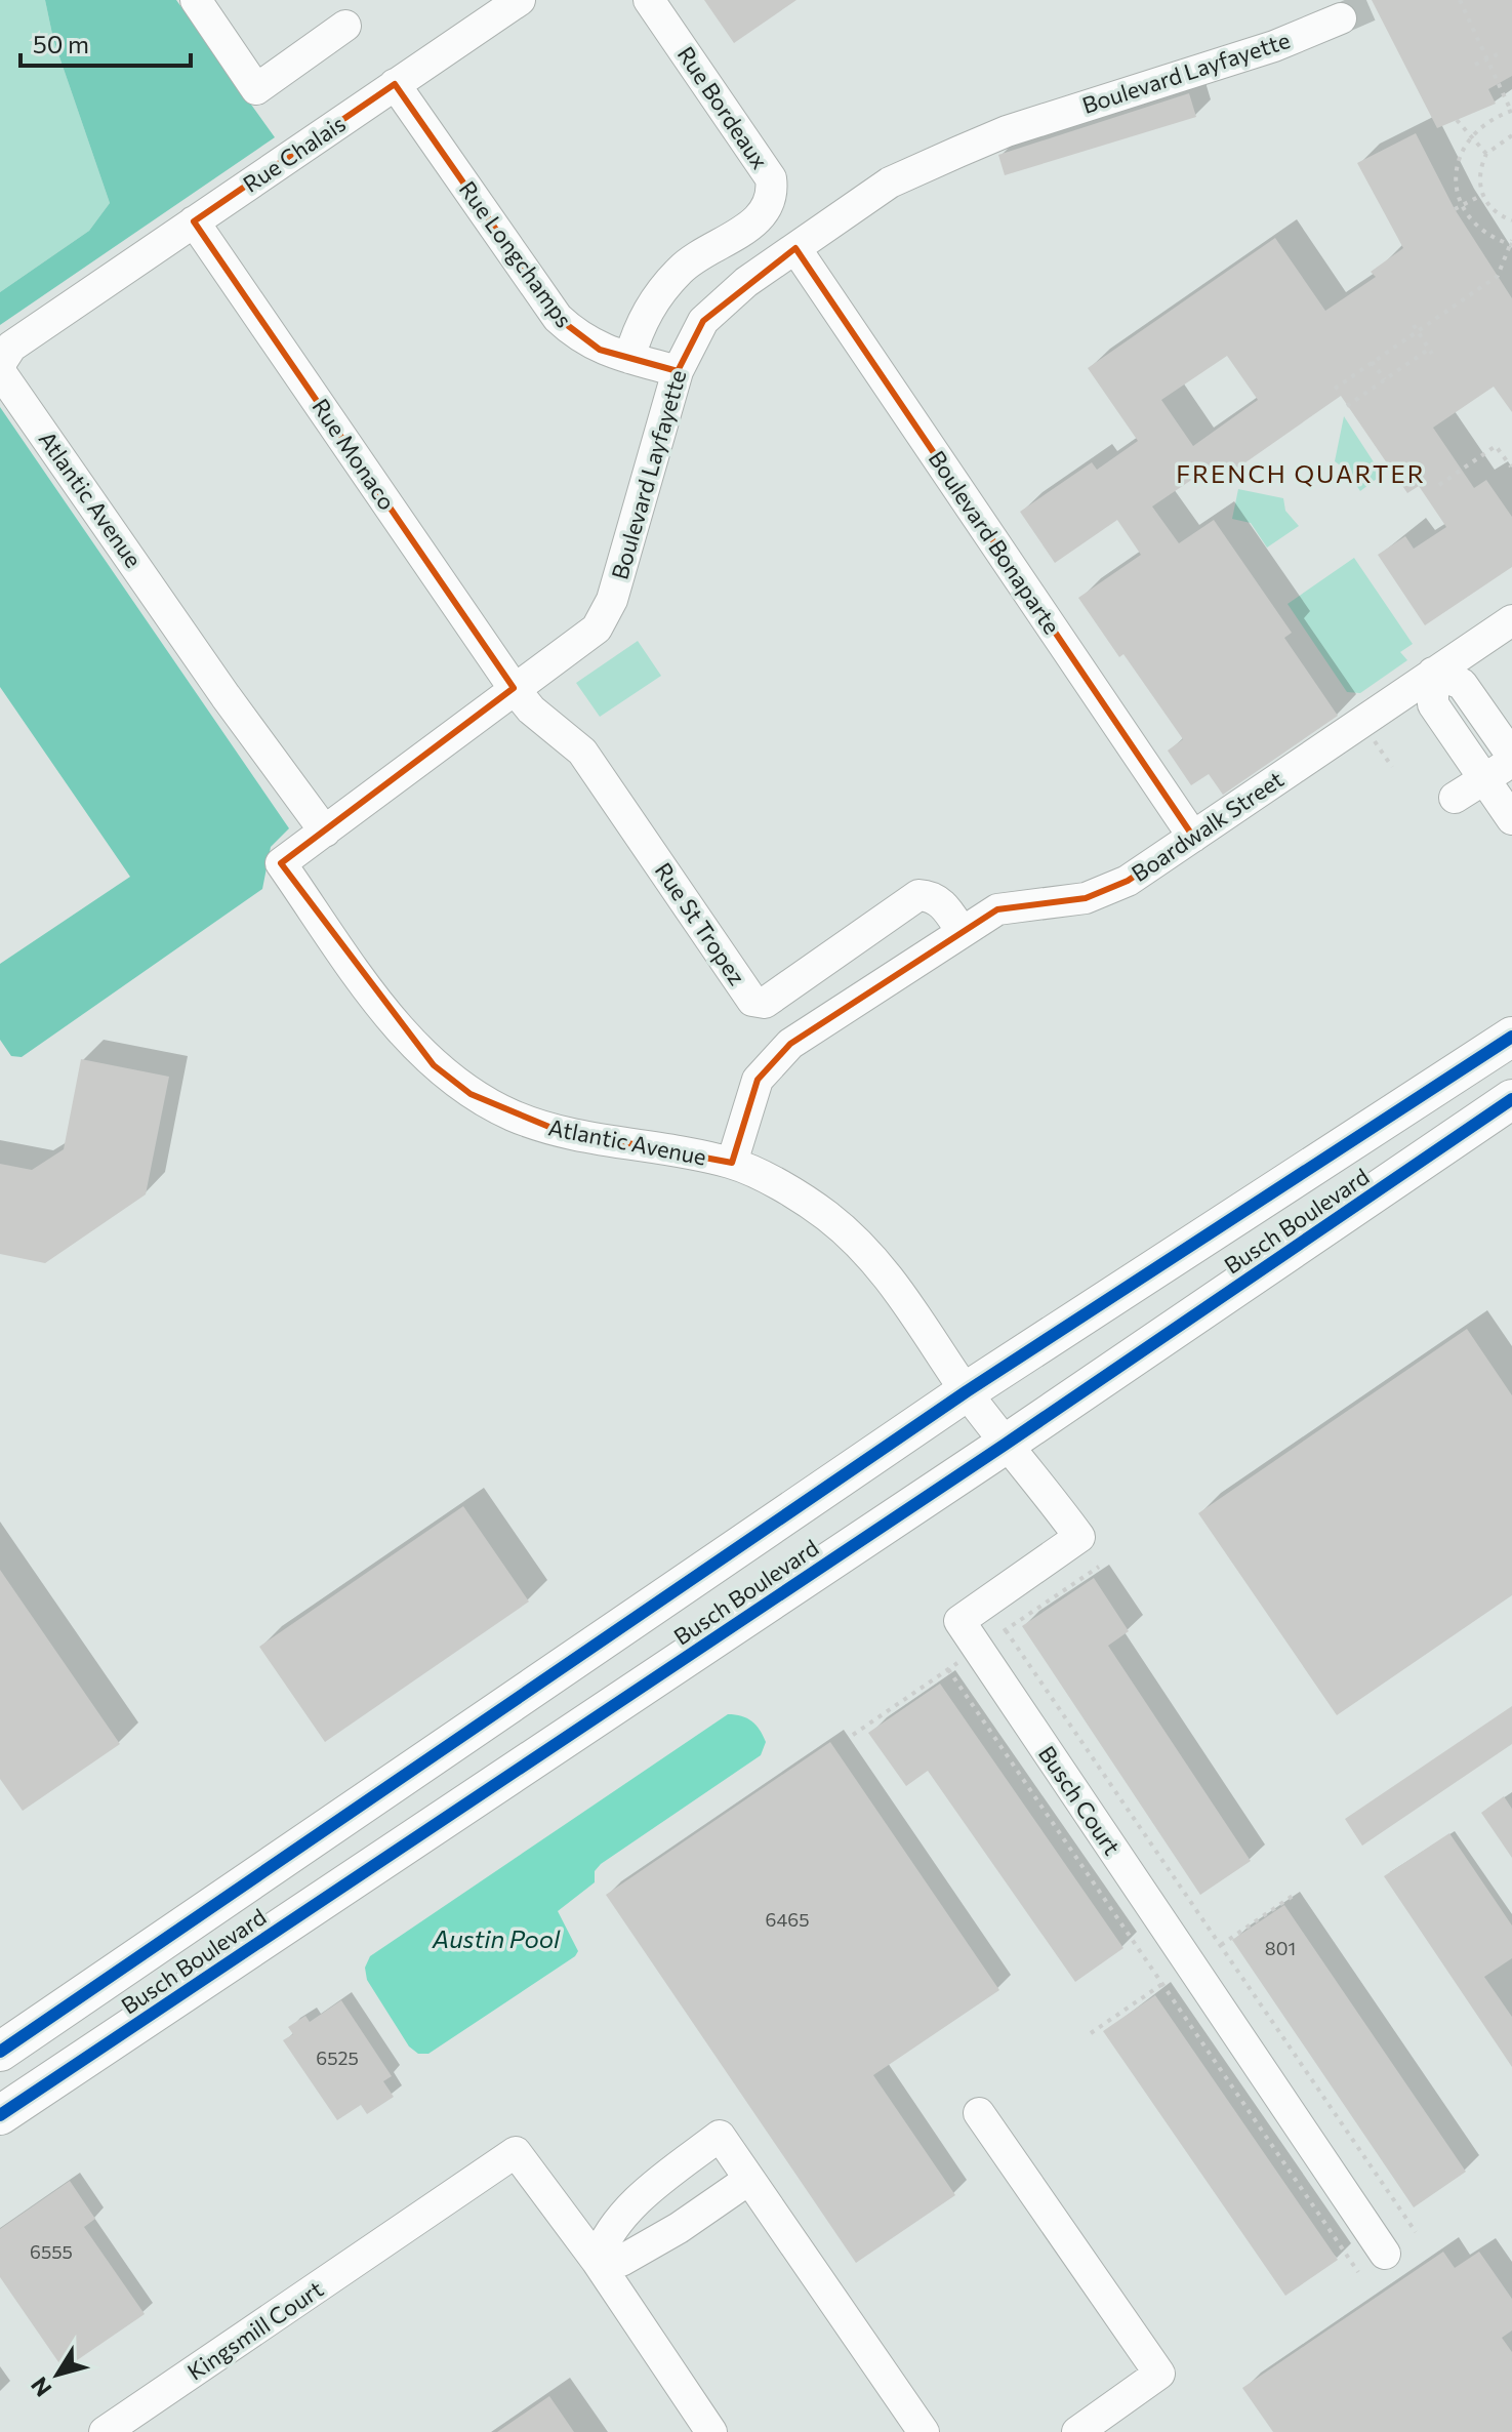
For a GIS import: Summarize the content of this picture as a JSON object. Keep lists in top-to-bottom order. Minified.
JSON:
{"streets":{"main road":["Busch Boulevard"],"street":["Boulevard Layfayette","Rue Bordeaux","Rue Chalais","Rue Longchamps","Rue Monaco","Atlantic Avenue","Boulevard Bonaparte","Boardwalk Street","Rue St Tropez","Busch Court","Kingsmill Court"]},"crossings":[["Boulevard Layfayette","Rue Longchamps"],["Boulevard Layfayette","Rue Monaco"],["Boulevard Layfayette","Atlantic Avenue"],["Boulevard Layfayette","Boulevard Bonaparte"],["Boulevard Layfayette","Rue St Tropez"],["Rue Bordeaux","Rue Longchamps"],["Rue Chalais","Rue Longchamps"],["Rue Chalais","Rue Monaco"],["Rue Chalais","Atlantic Avenue"],["Rue Monaco","Atlantic Avenue"],["Rue Monaco","Rue St Tropez"],["Atlantic Avenue","Boardwalk Street"],["Atlantic Avenue","Busch Boulevard"],["Atlantic Avenue","Busch Court"],["Boulevard Bonaparte","Boardwalk Street"],["Boardwalk Street","Rue St Tropez"],["Busch Boulevard","Busch Court"]],"districts":["FRENCH QUARTER"],"water":["Austin Pool"],"house_numbers":["6465","801","6525","6555"],"scale_bar":"50 m","north":"bottom left"}
